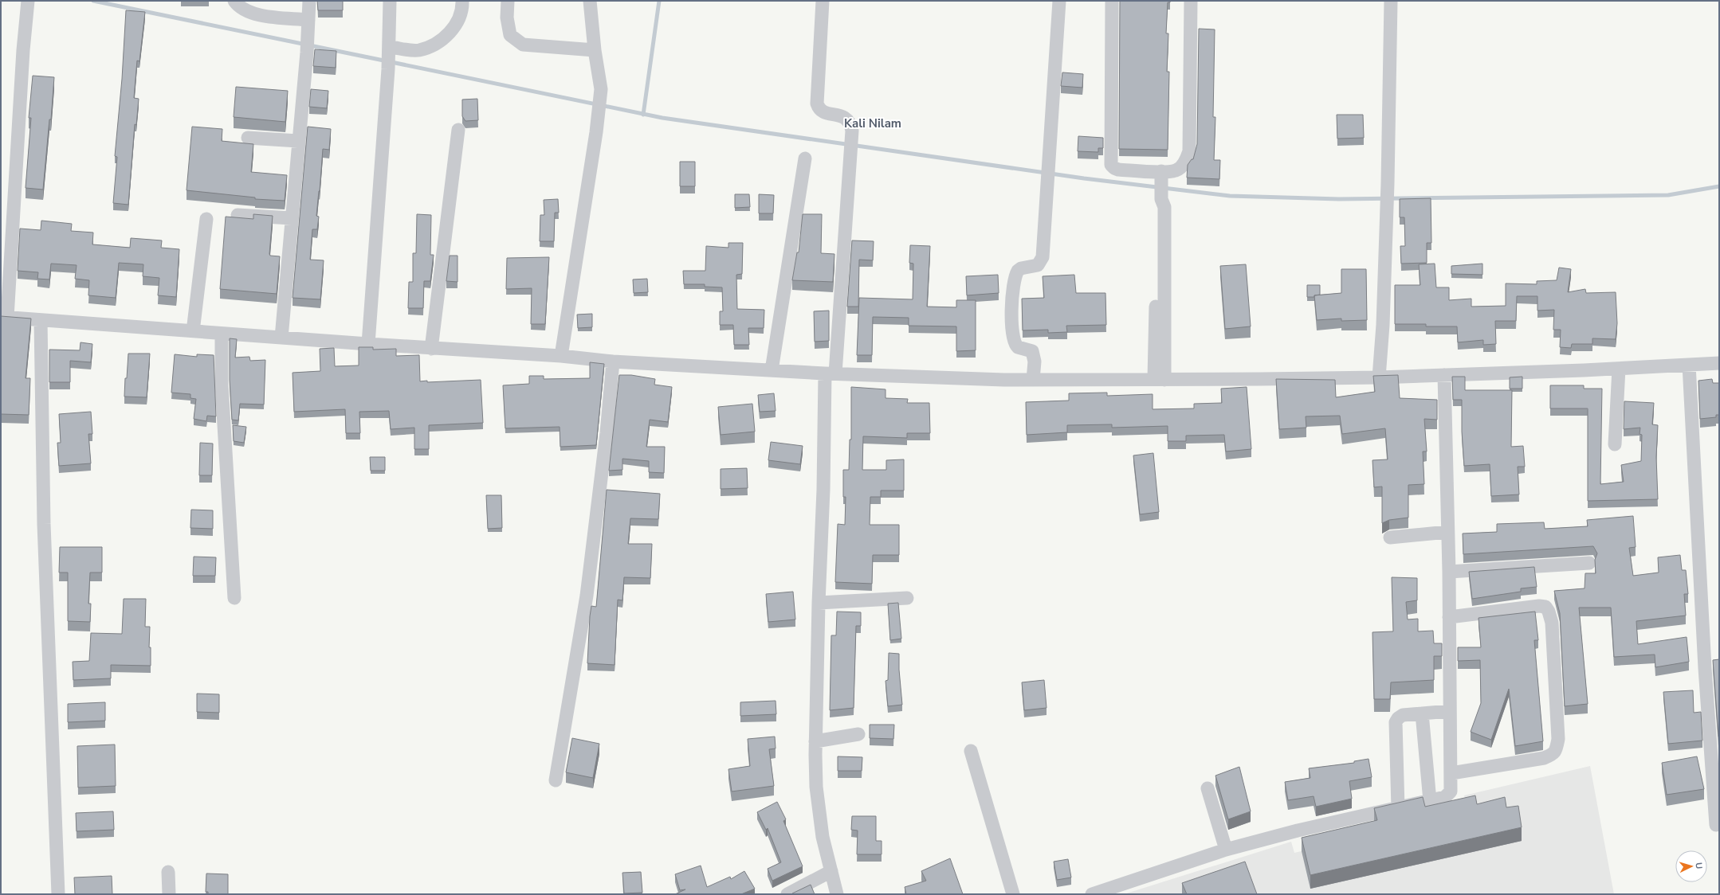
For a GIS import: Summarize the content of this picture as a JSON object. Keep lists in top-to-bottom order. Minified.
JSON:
{"districts":["Kali Nilam"],"north":"right"}
